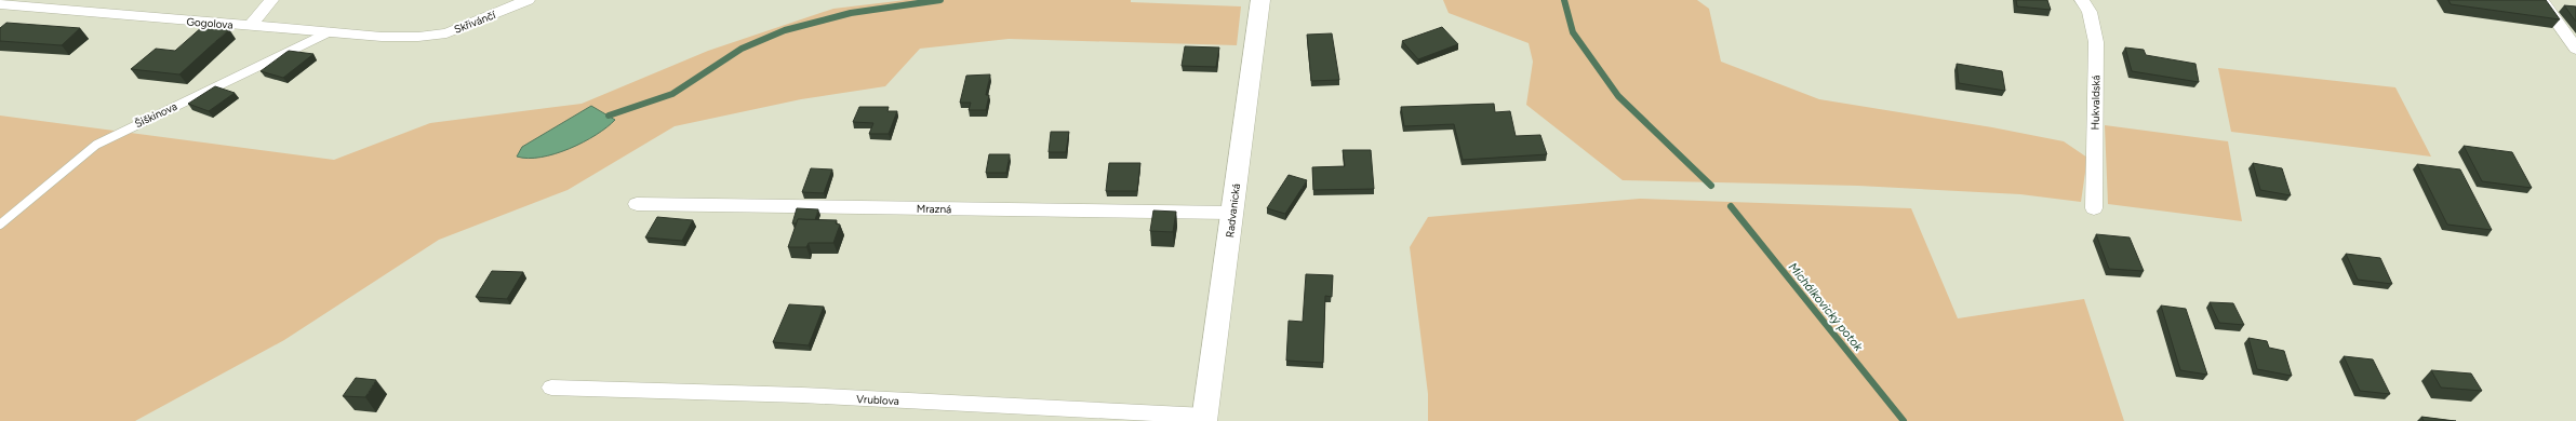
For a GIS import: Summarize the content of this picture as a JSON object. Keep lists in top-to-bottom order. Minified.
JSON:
{"streets":{"street":["Skřivánčí","Gogolova","Hukvaldská","Mrazná","Radvanická","Vrublova"],"lane":["Šiškinova"]},"crossings":[["Skřivánčí","Gogolova"],["Gogolova","Šiškinova"],["Mrazná","Radvanická"],["Radvanická","Vrublova"]],"water":["Michálkovický potok"]}
